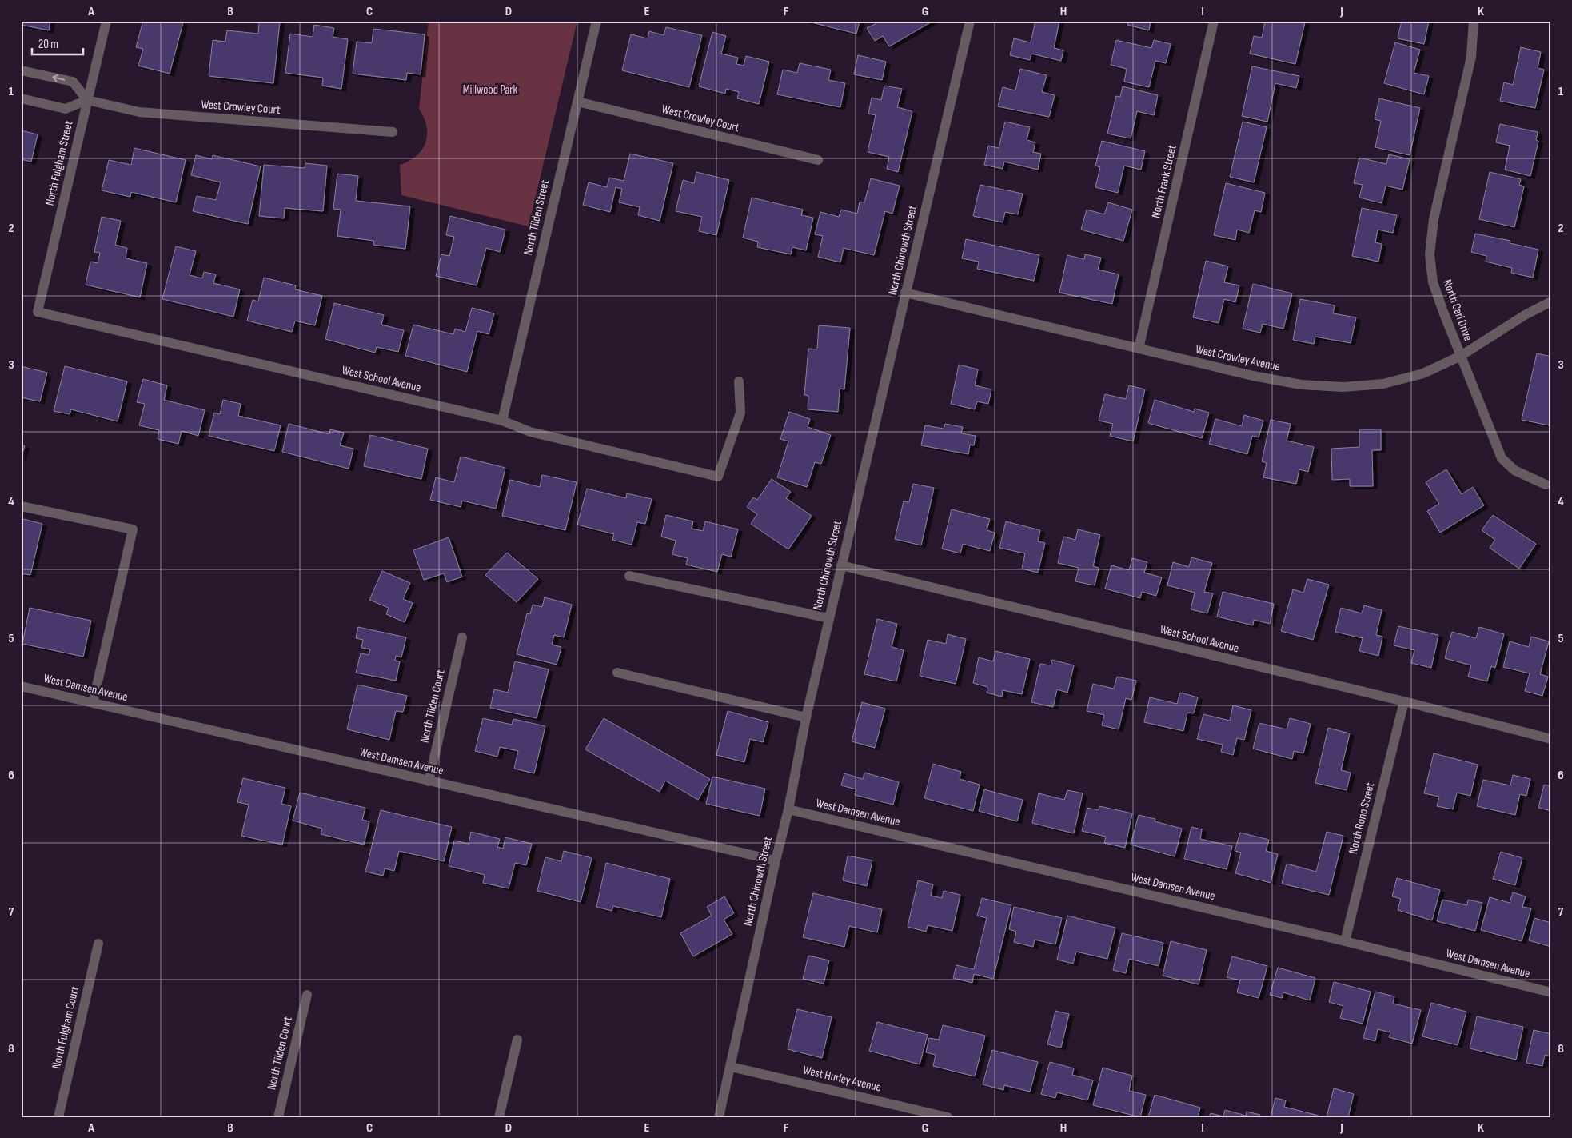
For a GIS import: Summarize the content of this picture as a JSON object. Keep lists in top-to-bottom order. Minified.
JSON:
{"streets":{"street":["West Crowley Court","North Fulgham Street","North Frank Street","North Tilden Street","North Chinowth Street","North Carl Drive","West Crowley Avenue","West School Avenue","West Damsen Avenue","North Tilden Court","North Rono Street","North Fulgham Court","West Hurley Avenue"]},"crossings":[["West Crowley Court","North Fulgham Street"],["West Crowley Court","North Tilden Street"],["North Fulgham Street","West School Avenue"],["North Frank Street","West Crowley Avenue"],["North Tilden Street","West School Avenue"],["North Chinowth Street","West Crowley Avenue"],["North Chinowth Street","West School Avenue"],["North Chinowth Street","West Damsen Avenue"],["North Chinowth Street","West Hurley Avenue"],["North Carl Drive","West Crowley Avenue"],["West School Avenue","North Rono Street"],["West Damsen Avenue","North Tilden Court"],["West Damsen Avenue","North Rono Street"]],"parks":["Millwood Park"],"scale_bar":"20 m","grid":{"columns":["A","B","C","D","E","F","G","H","I","J","K"],"rows":["1","2","3","4","5","6","7","8"]}}
